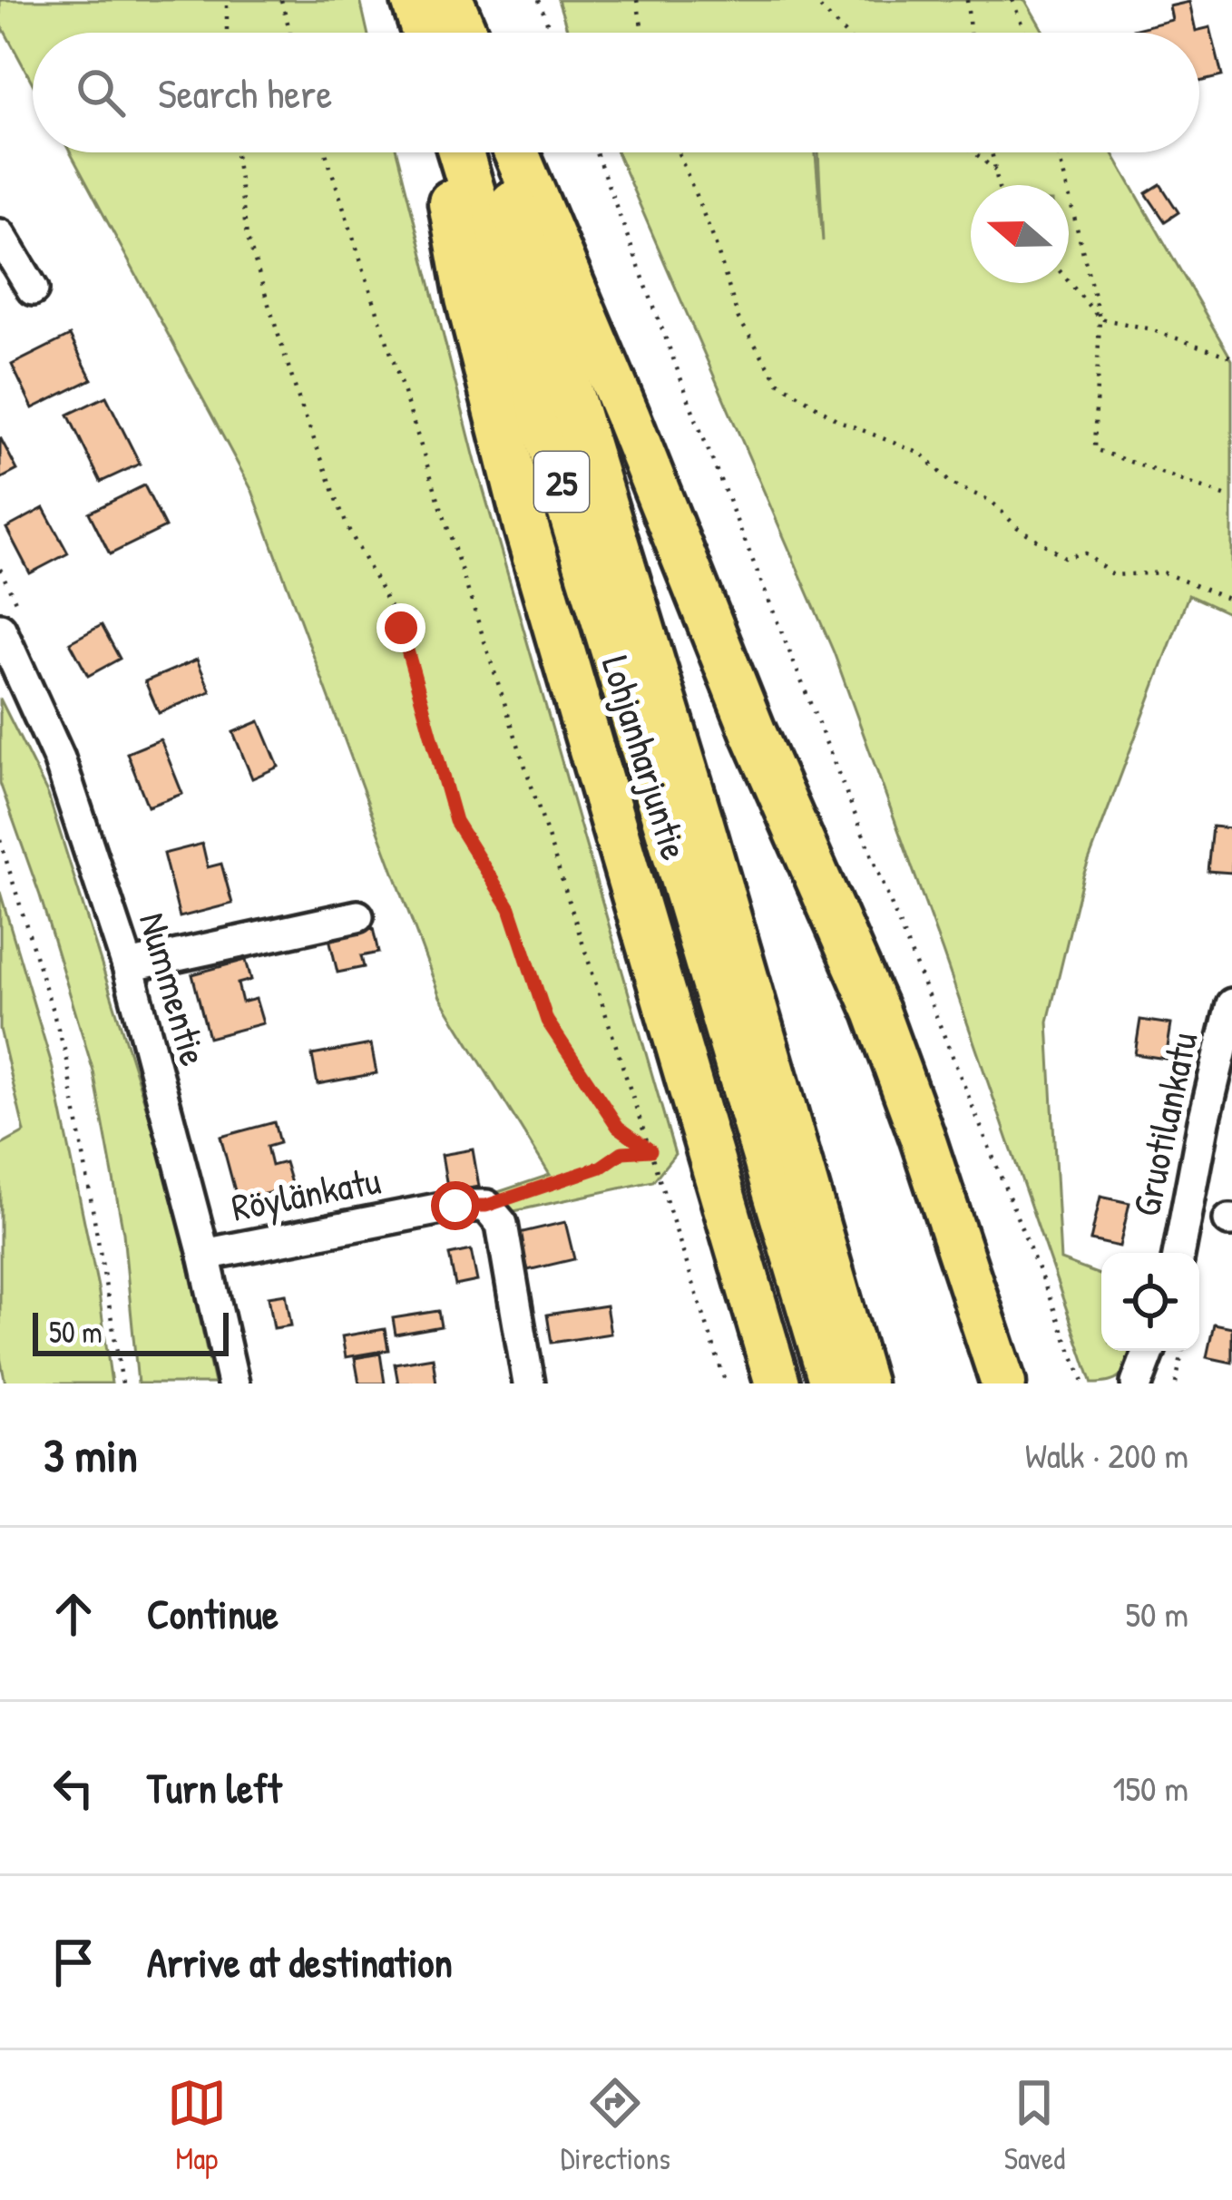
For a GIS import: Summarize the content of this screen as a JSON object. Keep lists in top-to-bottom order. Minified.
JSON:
{"streets":{"highway":["25","Lohjanharjuntie"],"street":["Nummentie","Gruotilankatu","Röylänkatu"]},"crossings":[["Nummentie","Röylänkatu"]],"scale_bar":"50 m","north":"left","page":{"search":"Search here","scale":"50 m","heading":["3 min","Walk · 200 m"],"list":[["Continue","50 m"],["Turn left","150 m"],"Arrive at destination"],"nav":["Map","Directions","Saved"]}}
